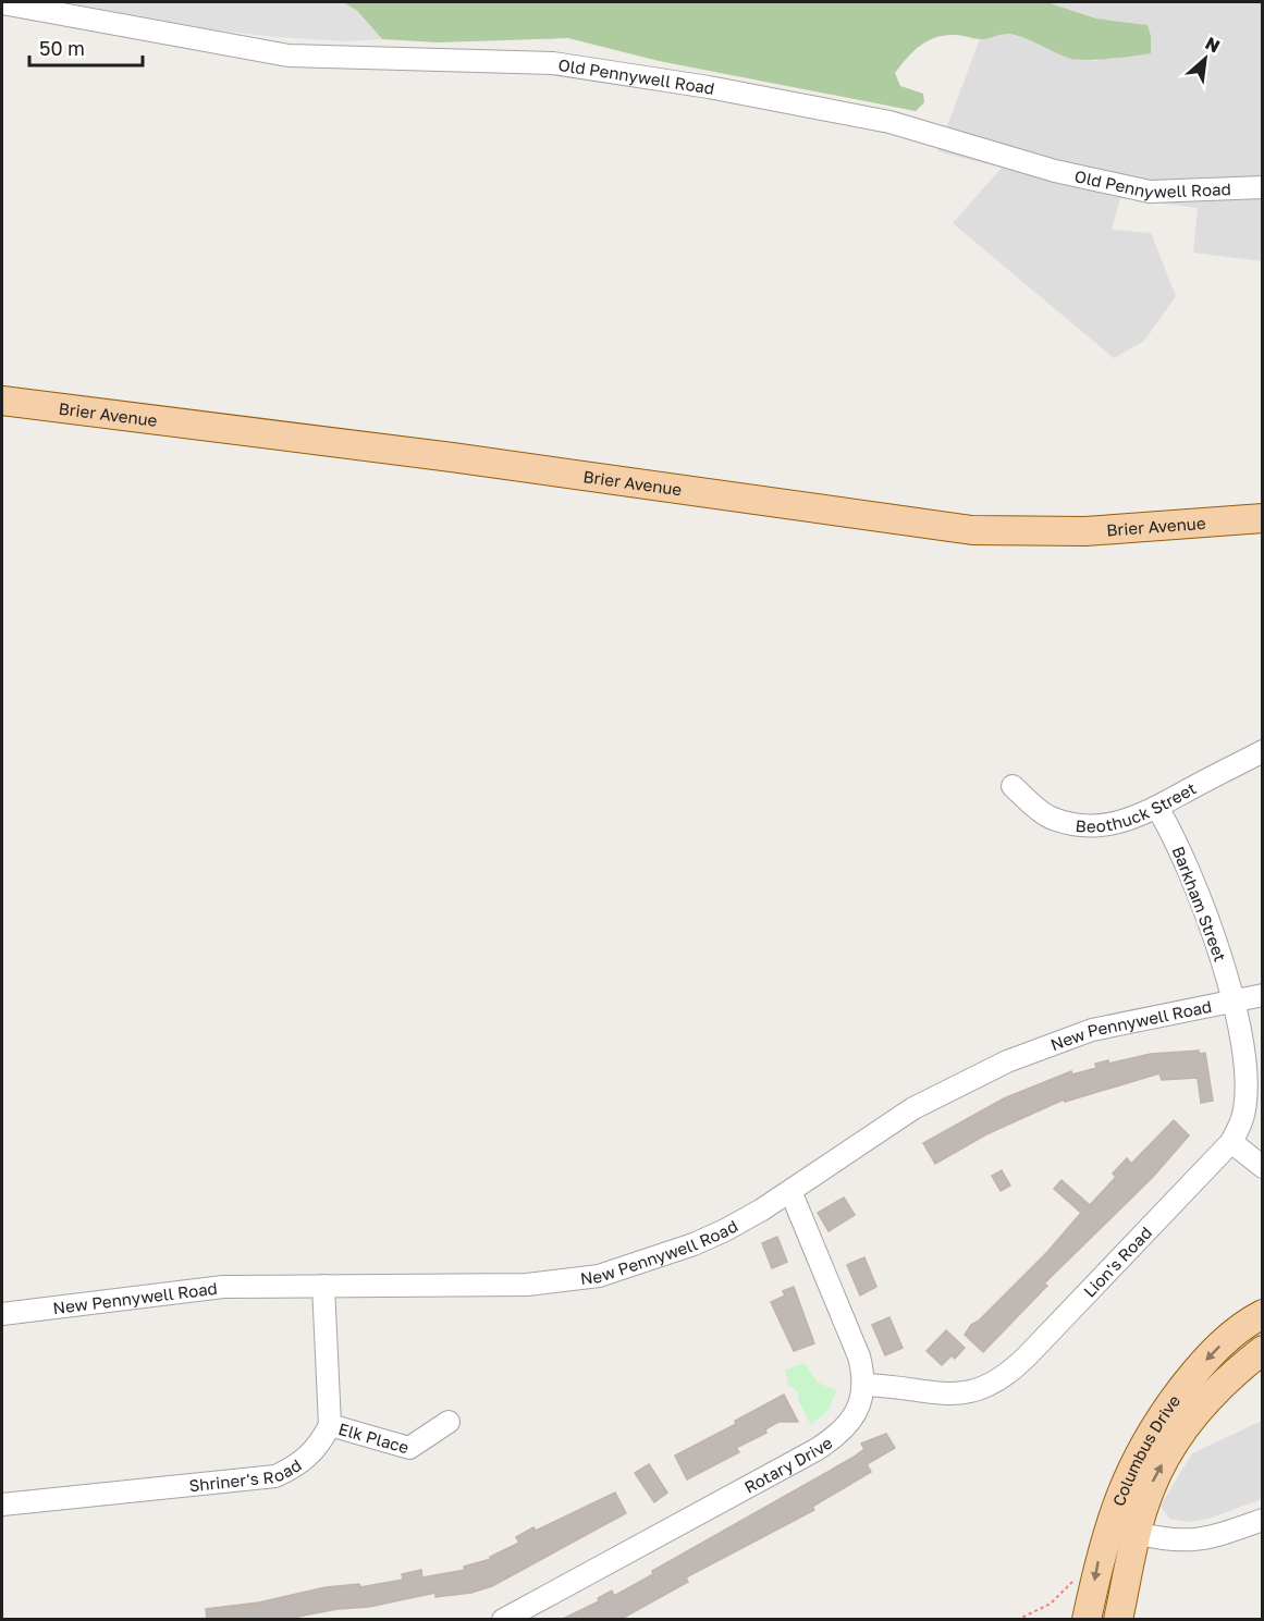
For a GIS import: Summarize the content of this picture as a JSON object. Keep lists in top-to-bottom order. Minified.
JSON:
{"streets":{"main road":["Brier Avenue","Columbus Drive"],"street":["Old Pennywell Road","Beothuck Street","Barkham Street","New Pennywell Road","Lion's Road","Elk Place","Rotary Drive","Shriner's Road"]},"crossings":[["Beothuck Street","Barkham Street"],["Barkham Street","New Pennywell Road"],["Barkham Street","Lion's Road"],["New Pennywell Road","Lion's Road"],["New Pennywell Road","Rotary Drive"],["Lion's Road","Rotary Drive"],["Elk Place","Shriner's Road"]],"scale_bar":"50 m","north":"top right"}
